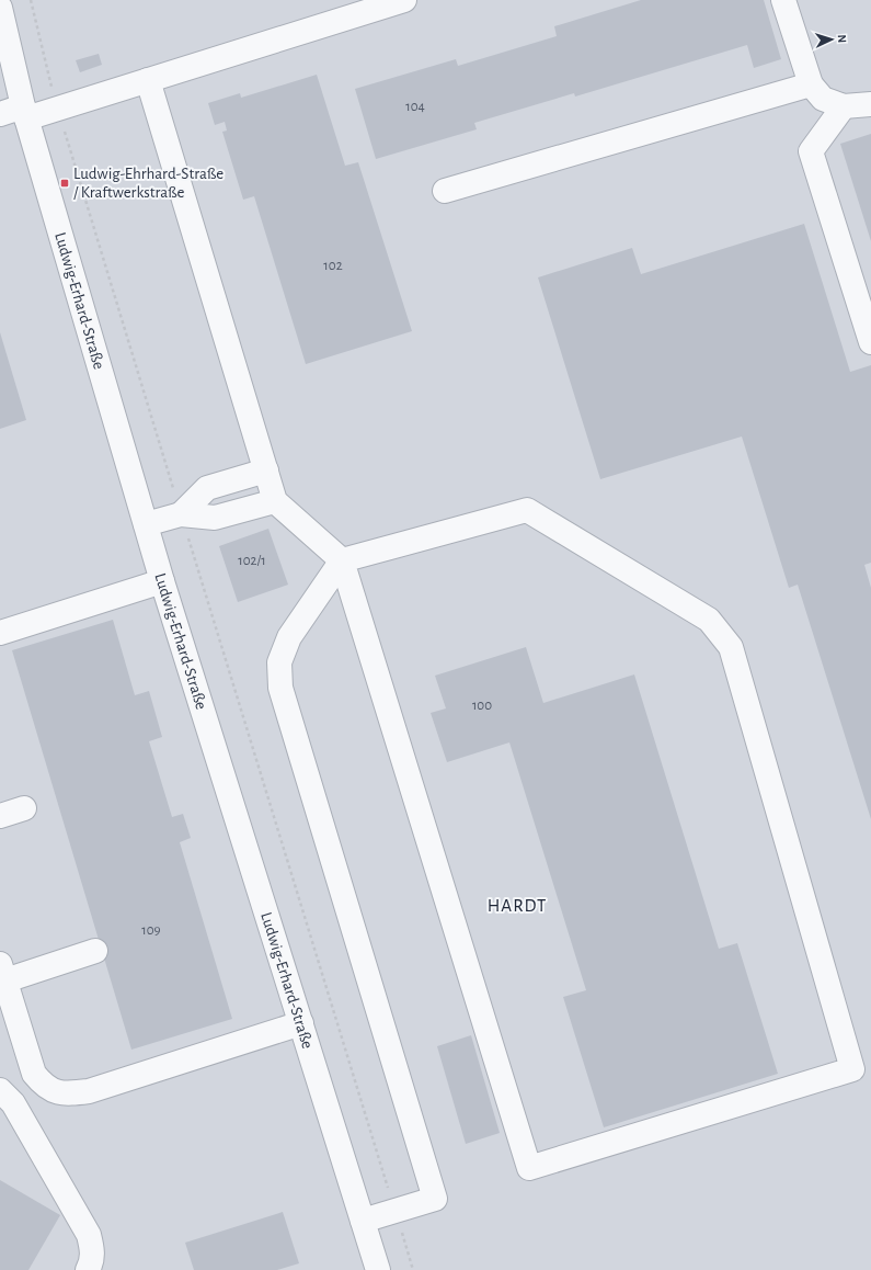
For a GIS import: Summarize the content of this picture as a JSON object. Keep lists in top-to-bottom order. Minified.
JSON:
{"streets":{"street":["Ludwig-Erhard-Straße"]},"districts":["HARDT"],"places":{"transit":["Ludwig-Ehrhard-Straße / Kraftwerkstraße"]},"house_numbers":["104","102","102/1","100","109"],"north":"right"}
